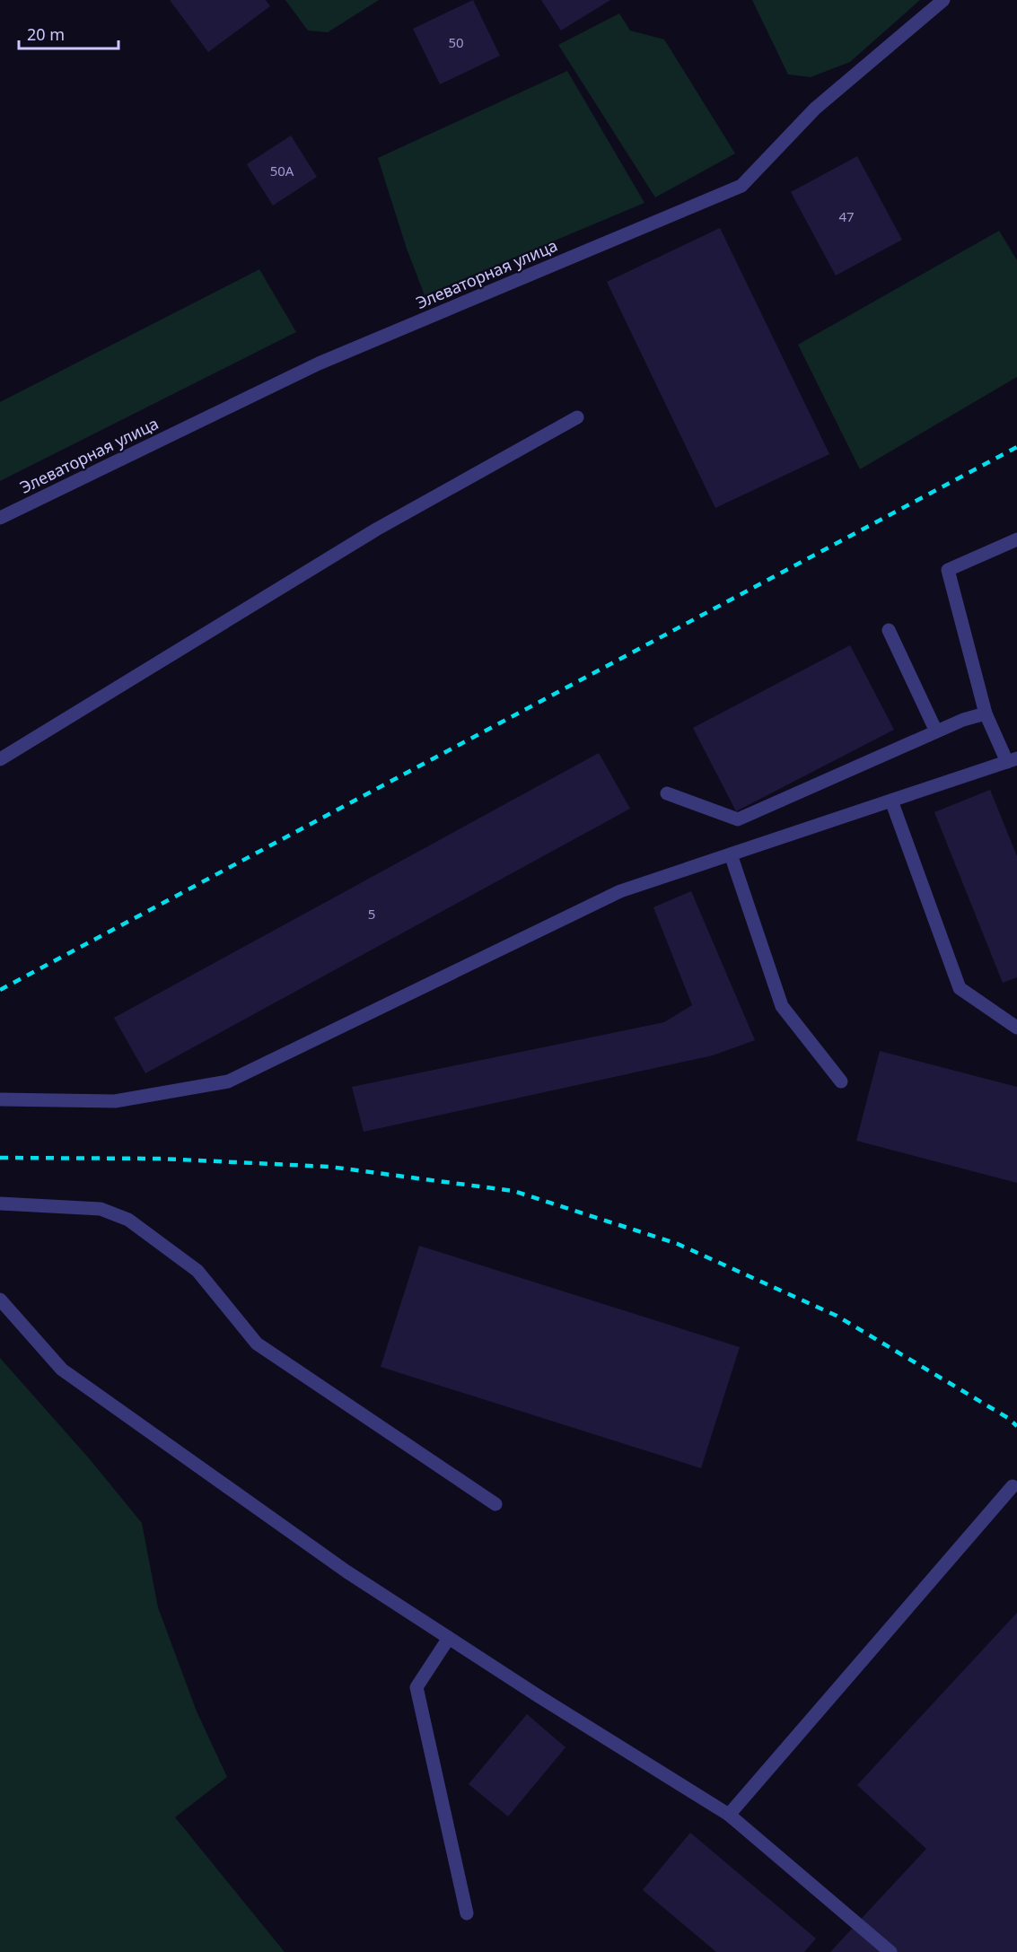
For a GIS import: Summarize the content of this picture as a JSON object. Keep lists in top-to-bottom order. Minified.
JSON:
{"streets":{"street":["Элеваторная улица"]},"house_numbers":["50","50А","47","5"],"scale_bar":"20 m"}
